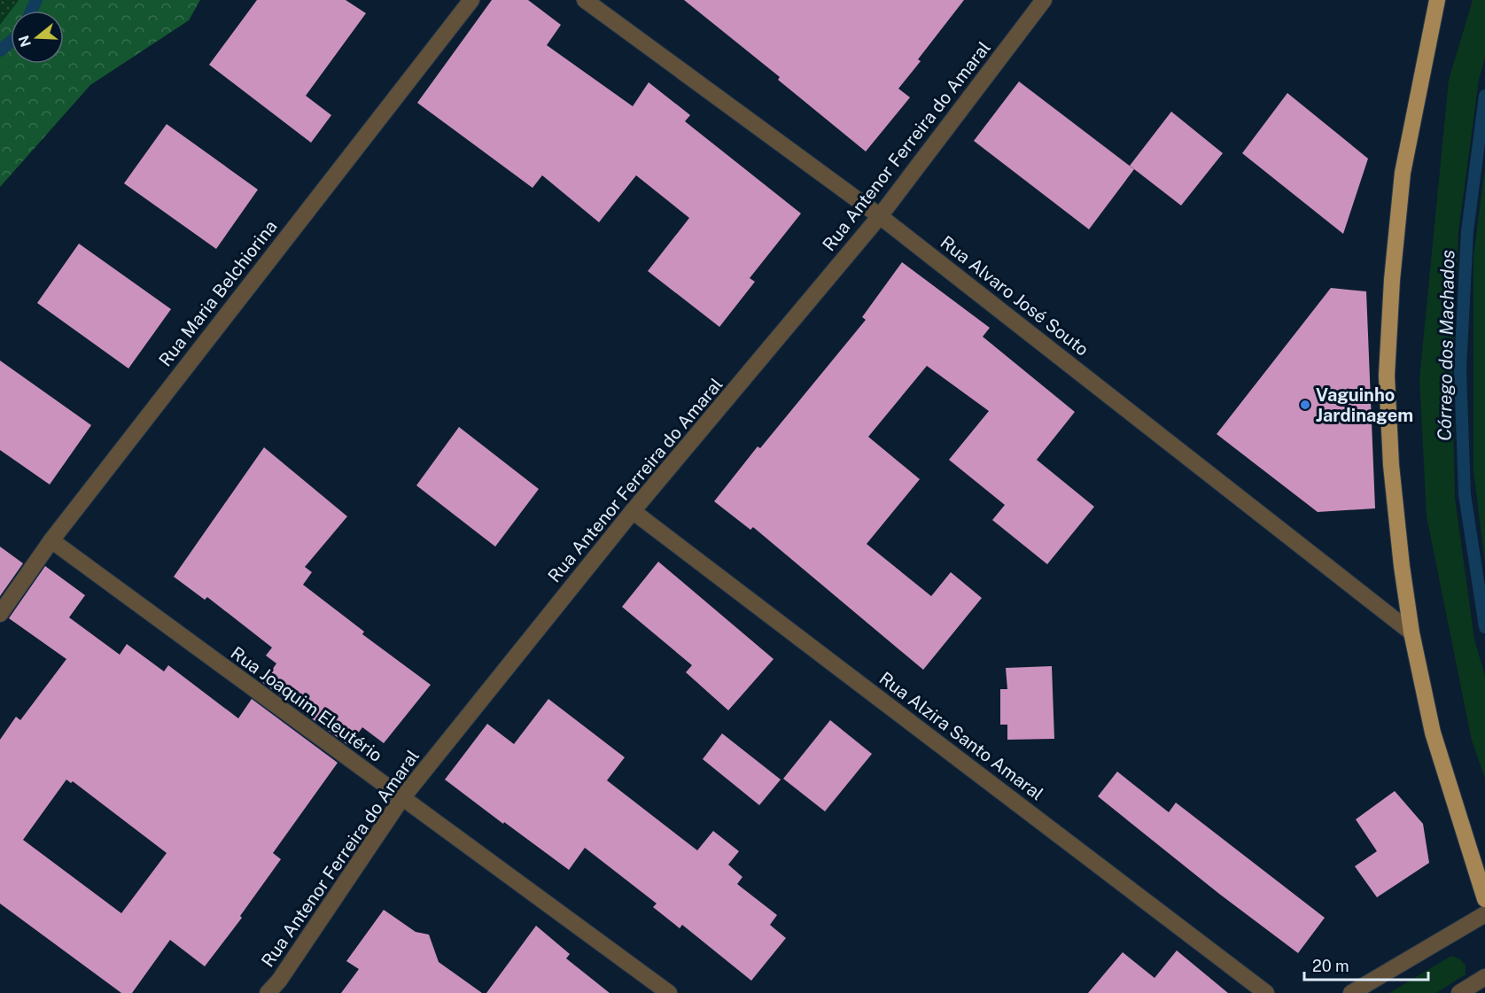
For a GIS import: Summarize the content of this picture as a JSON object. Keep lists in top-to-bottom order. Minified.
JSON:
{"streets":{"street":["Rua Antenor Ferreira do Amaral","Rua Maria Belchiorina","Rua Alvaro José Souto","Rua Joaquim Eleutério","Rua Alzira Santo Amaral"]},"crossings":[["Rua Antenor Ferreira do Amaral","Rua Alvaro José Souto"],["Rua Antenor Ferreira do Amaral","Rua Joaquim Eleutério"],["Rua Antenor Ferreira do Amaral","Rua Alzira Santo Amaral"],["Rua Maria Belchiorina","Rua Joaquim Eleutério"]],"water":["Córrego dos Machados"],"places":["Vaguinho Jardinagem"],"scale_bar":"20 m","north":"left"}
